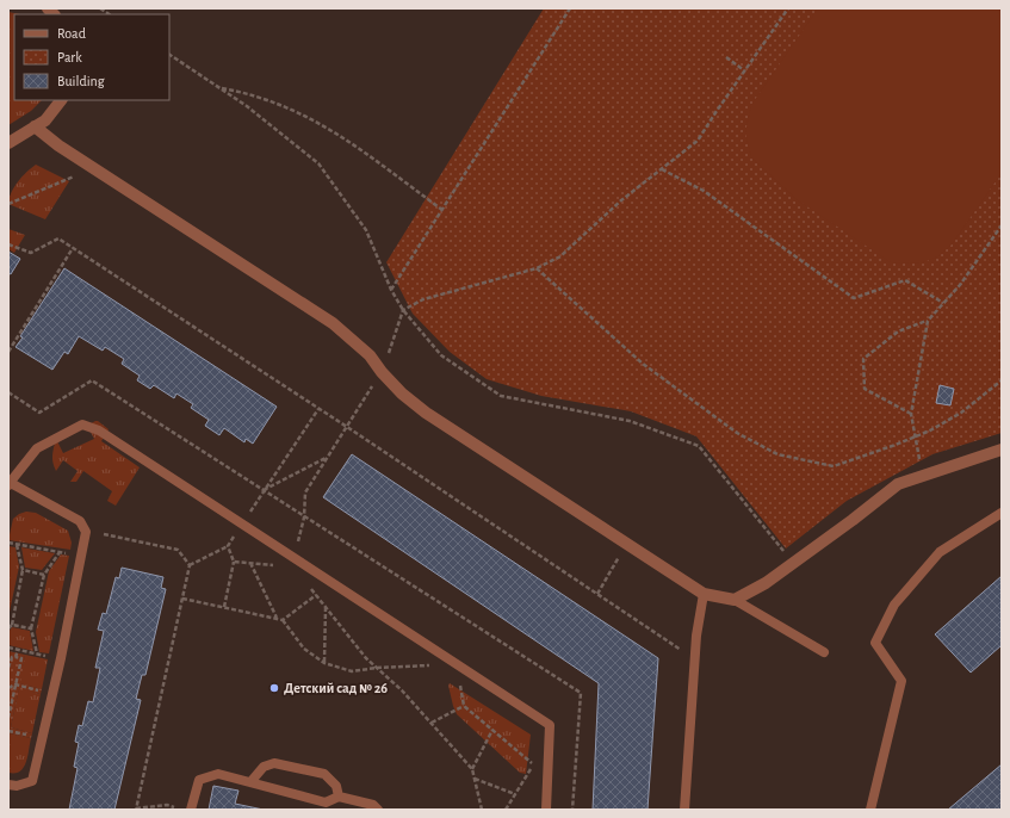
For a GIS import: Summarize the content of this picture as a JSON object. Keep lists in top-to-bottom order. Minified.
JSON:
{"places":["Детский сад № 26"],"legend":["Road","Park","Building"]}
